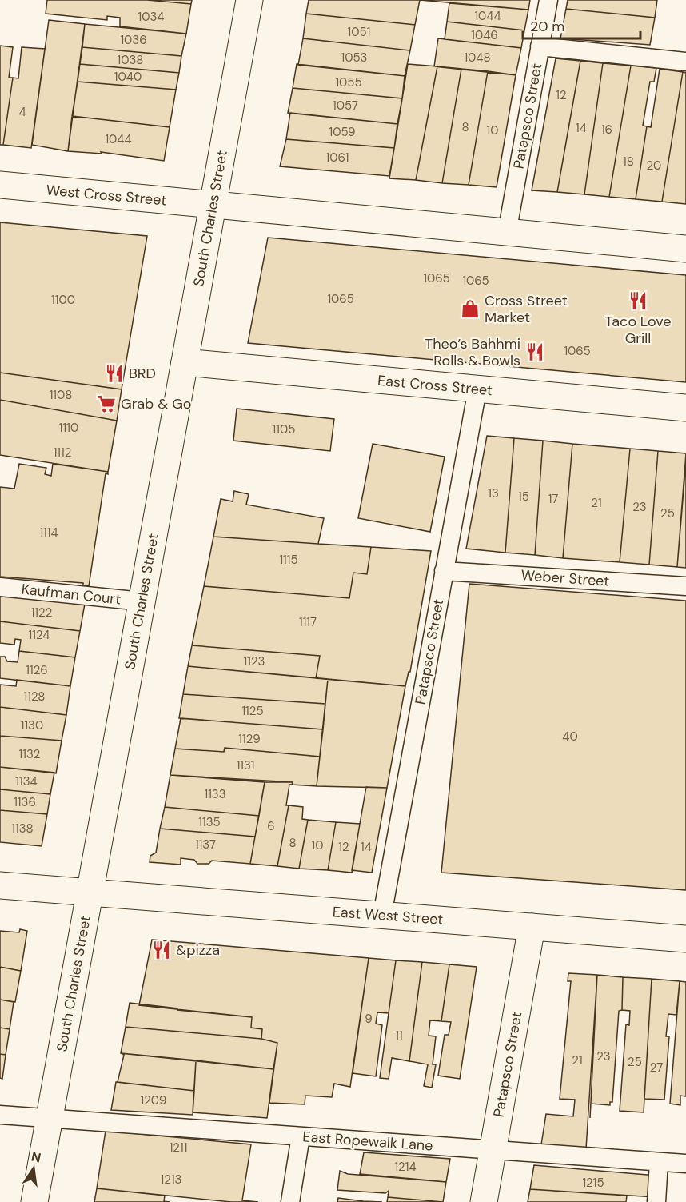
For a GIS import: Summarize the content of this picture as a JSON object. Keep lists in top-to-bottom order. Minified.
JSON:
{"streets":{"street":["Patapsco Street","West Cross Street","South Charles Street","East Cross Street","East West Street"],"lane":["Weber Street","Kaufman Court","East Ropewalk Lane"]},"crossings":[["Patapsco Street","East Cross Street"],["Patapsco Street","Weber Street"],["Patapsco Street","East West Street"],["Patapsco Street","East Ropewalk Lane"],["West Cross Street","South Charles Street"],["South Charles Street","East Cross Street"],["South Charles Street","Kaufman Court"],["South Charles Street","East West Street"],["South Charles Street","East Ropewalk Lane"]],"places":{"restaurant":["Taco Love Grill","Theo’s Bahhmi Rolls & Bowls","BRD","&pizza"],"shop":["Cross Street Market"],"supermarket":["Grab & Go"]},"house_numbers":["1044","1034","1051","1046","1036","1053","1048","1038","1040","1055","12","1057","4","8","14","16","10","1059","1044","1061","18","20","1065","1065","1065","1100","1065","1108","1110","1105","1112","13","15","17","21","23","25","1114","1115","1122","1117","1124","1123","1126","1128","1125","1130","40","1129","1132","1131","1134","1133","1136","1135","6","1138","8","1137","10","12","14","9","11","23","21","25","27","1209","1211","1214","1213","1215"],"scale_bar":"20 m","north":"top"}
